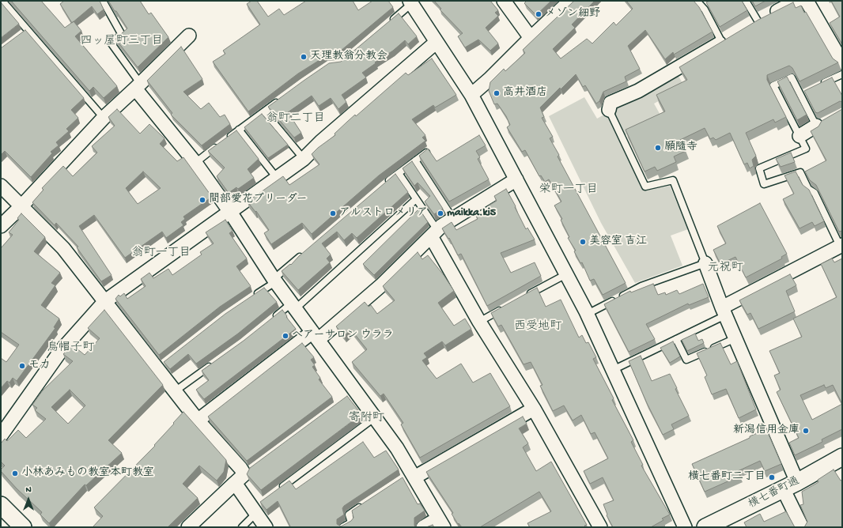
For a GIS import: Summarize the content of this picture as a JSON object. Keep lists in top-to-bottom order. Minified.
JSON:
{"streets":{"street":["横七番町通"]},"districts":["四ッ屋町三丁目","翁町二丁目","栄町一丁目","翁町一丁目","元祝町","西受地町","烏帽子町","寄附町"],"places":["メゾン細野","天理教翁分教会","高井酒店","願隨寺","間部愛花ブリーダー","アルストロメリア","maikka.ki5","美容室 吉江","ヘアーサロン ウララ","モカ","新潟信用金庫","小林あみもの教室本町教室","横七番町二丁目"],"north":"top"}
